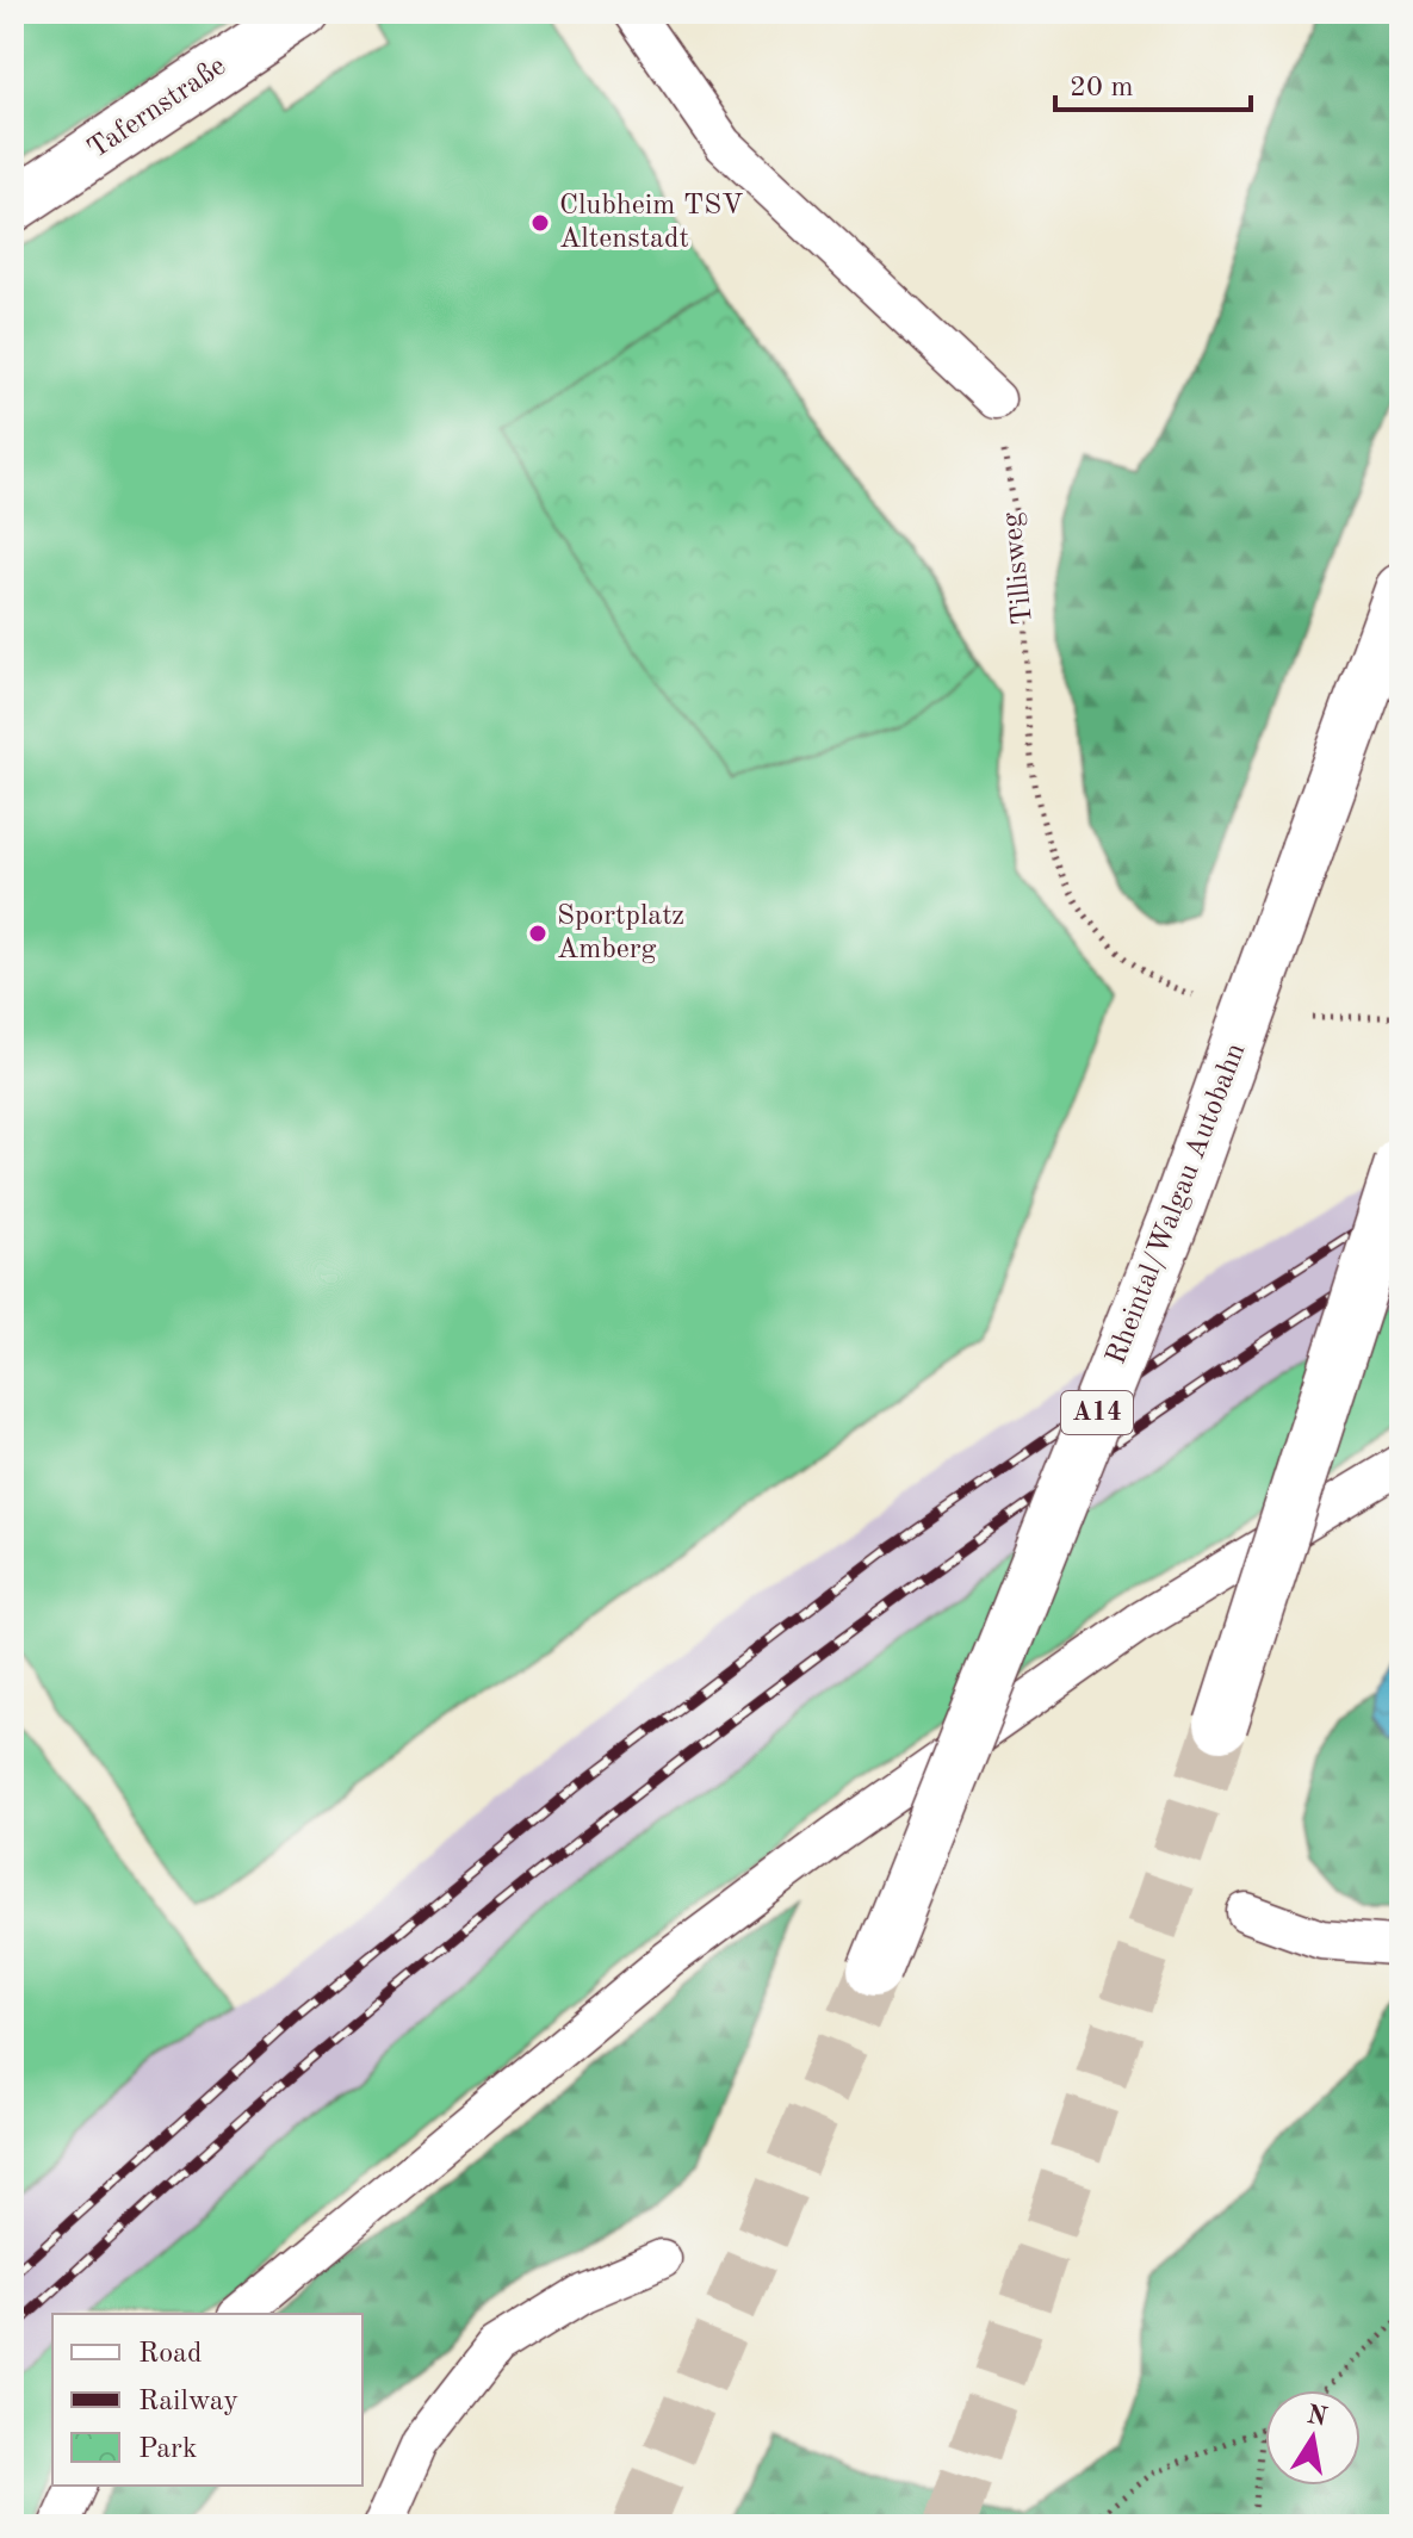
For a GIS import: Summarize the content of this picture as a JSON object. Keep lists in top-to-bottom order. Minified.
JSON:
{"streets":{"main road":["Tafernstraße","Rheintal/Walgau Autobahn","A14"],"path":["Tillisweg"]},"places":["Clubheim TSV Altenstadt","Sportplatz Amberg"],"legend":["Road","Railway","Park"],"scale_bar":"20 m","north":"top"}
